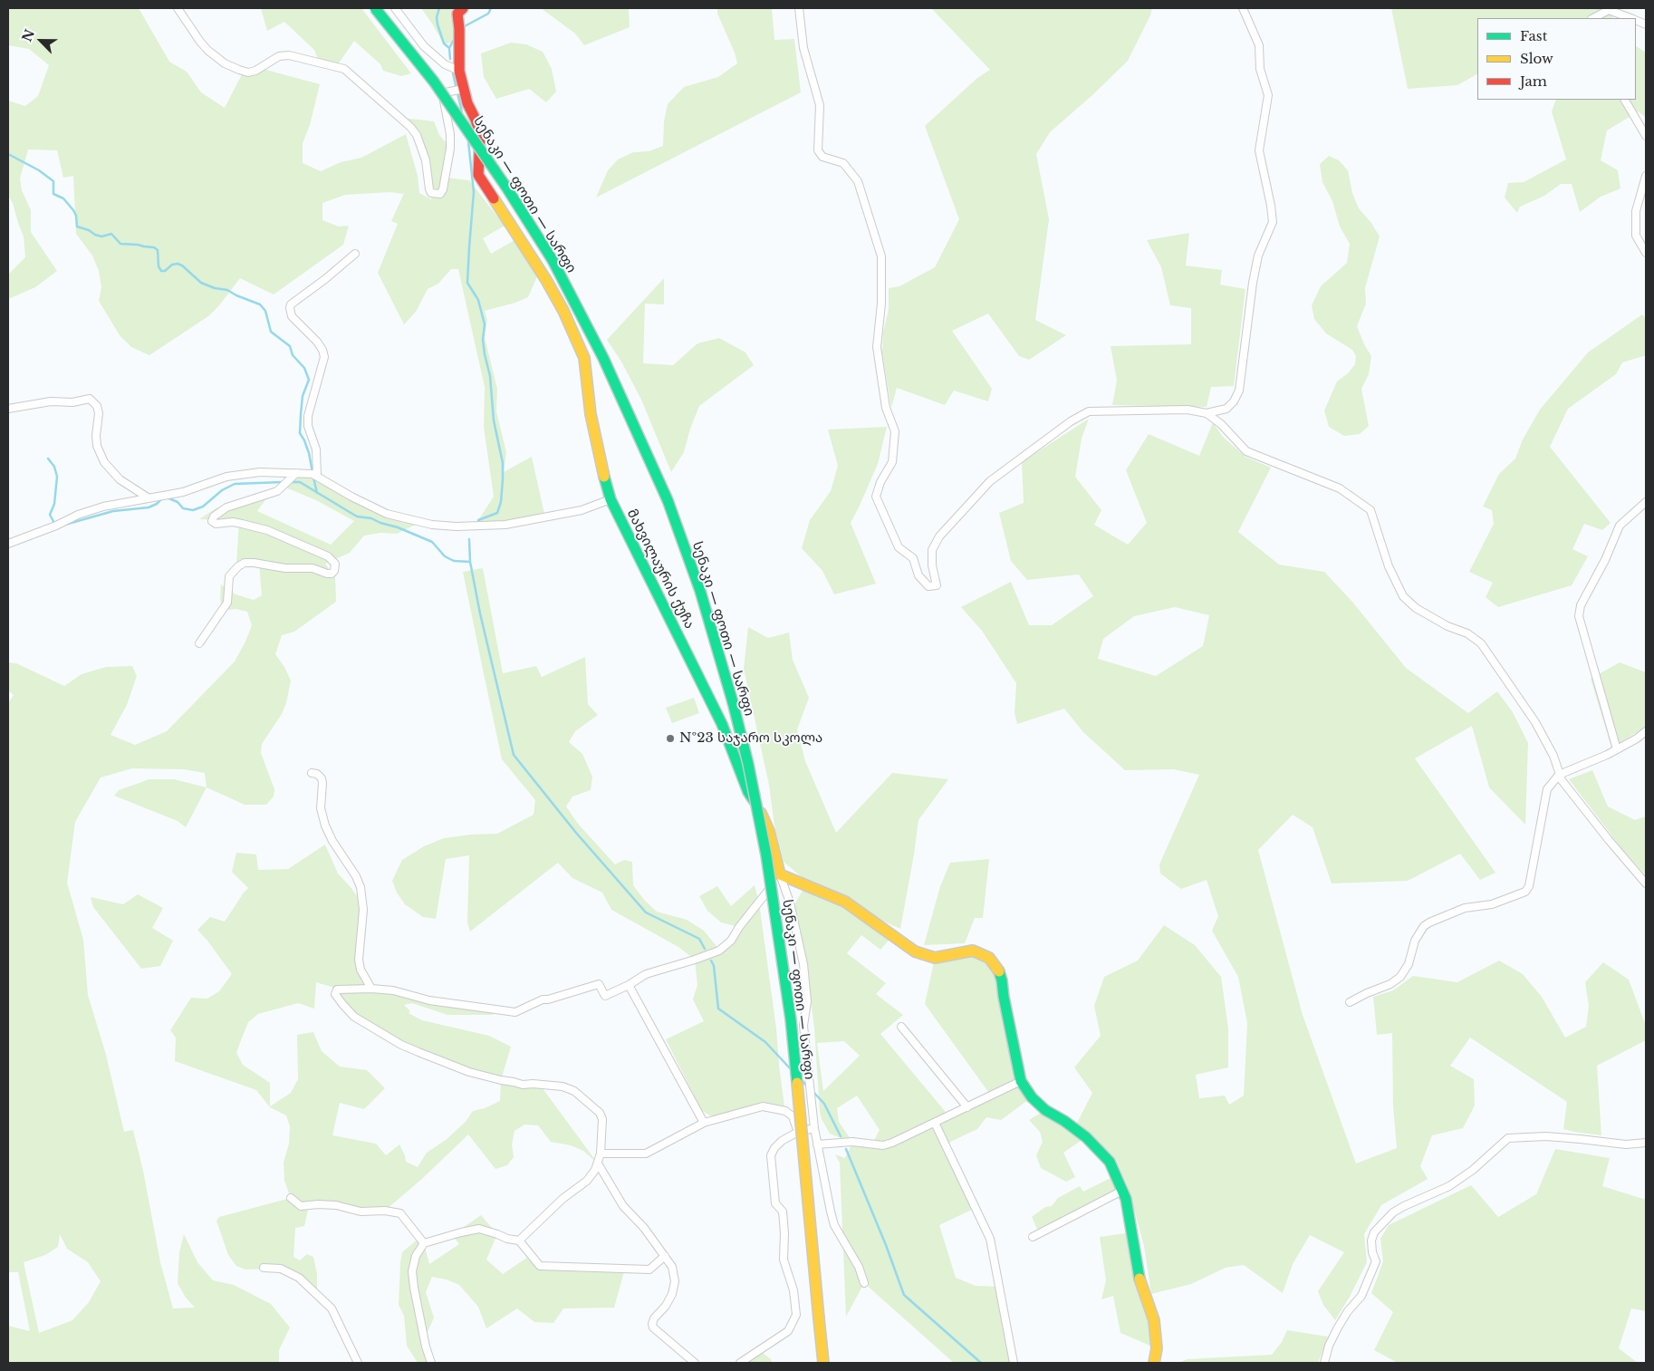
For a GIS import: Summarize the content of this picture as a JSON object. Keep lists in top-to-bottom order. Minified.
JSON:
{"streets":{"main road":["სენაკი — ფოთი — სარფი","მახვილაურის ქუჩა"]},"places":["№23 საჯარო სკოლა"],"legend":["Fast","Slow","Jam"],"north":"top left"}
